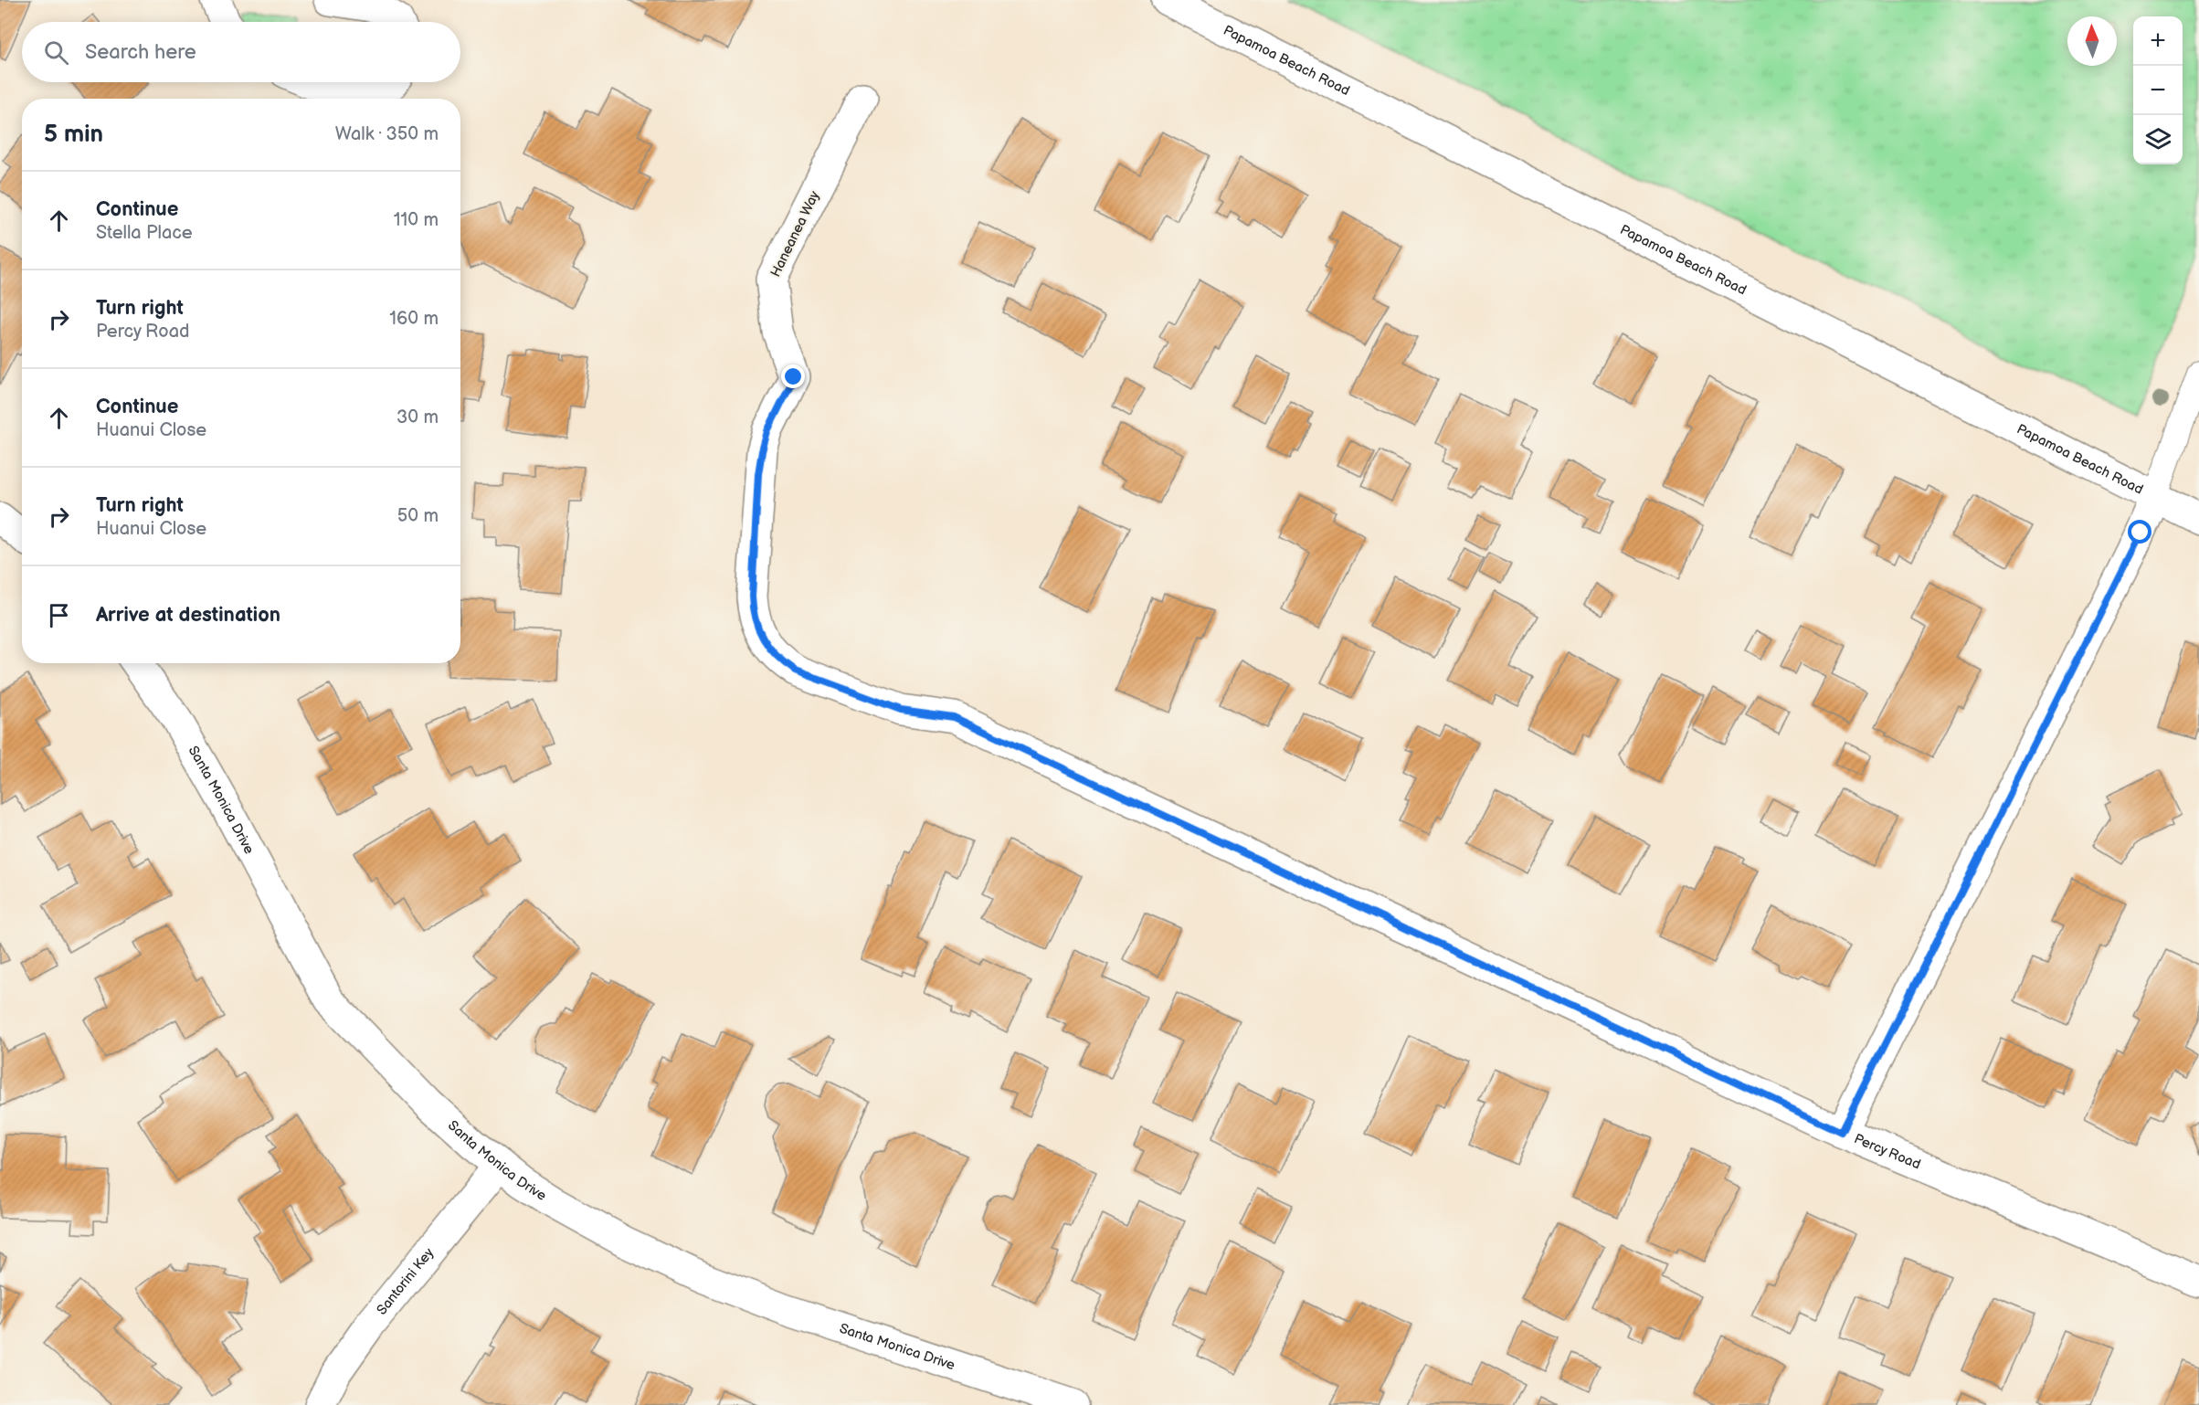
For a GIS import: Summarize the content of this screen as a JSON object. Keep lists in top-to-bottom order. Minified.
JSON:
{"streets":{"street":["Papamoa Beach Road","Haneanea Way","Santa Monica Drive","Percy Road","Santorini Key"]},"crossings":[["Haneanea Way","Percy Road"],["Santa Monica Drive","Santorini Key"]],"north":"top","page":{"map_buttons":["+","−"],"search":"Search here","heading":["5 min","Walk · 350 m"],"list":[["Continue","Stella Place","110 m"],["Turn right","Percy Road","160 m"],["Continue","Huanui Close","30 m"],["Turn right","Huanui Close","50 m"],"Arrive at destination"]}}
